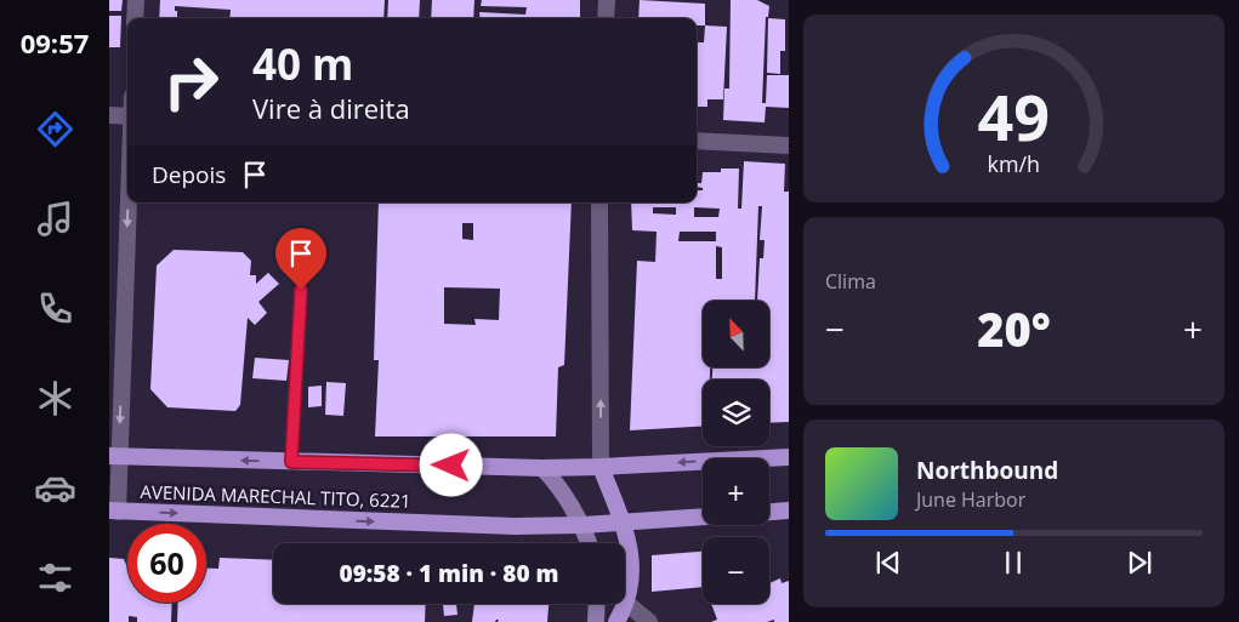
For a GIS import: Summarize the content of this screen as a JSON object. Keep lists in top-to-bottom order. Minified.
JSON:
{"streets":{"main road":["AVENIDA MARECHAL TITO, 6221"]},"north":"top left","page":{"tabs":"09:57","turn":["40 m","Vire à direita"],"then":"Depois","tile":"Clima","map_buttons":["+","−"],"heat":["−","20°","+"],"song":["Northbound","June Harbor"],"limit":"60","trip":"09:58 · 1 min · 80 m","gauge":["49","km/h"]}}
